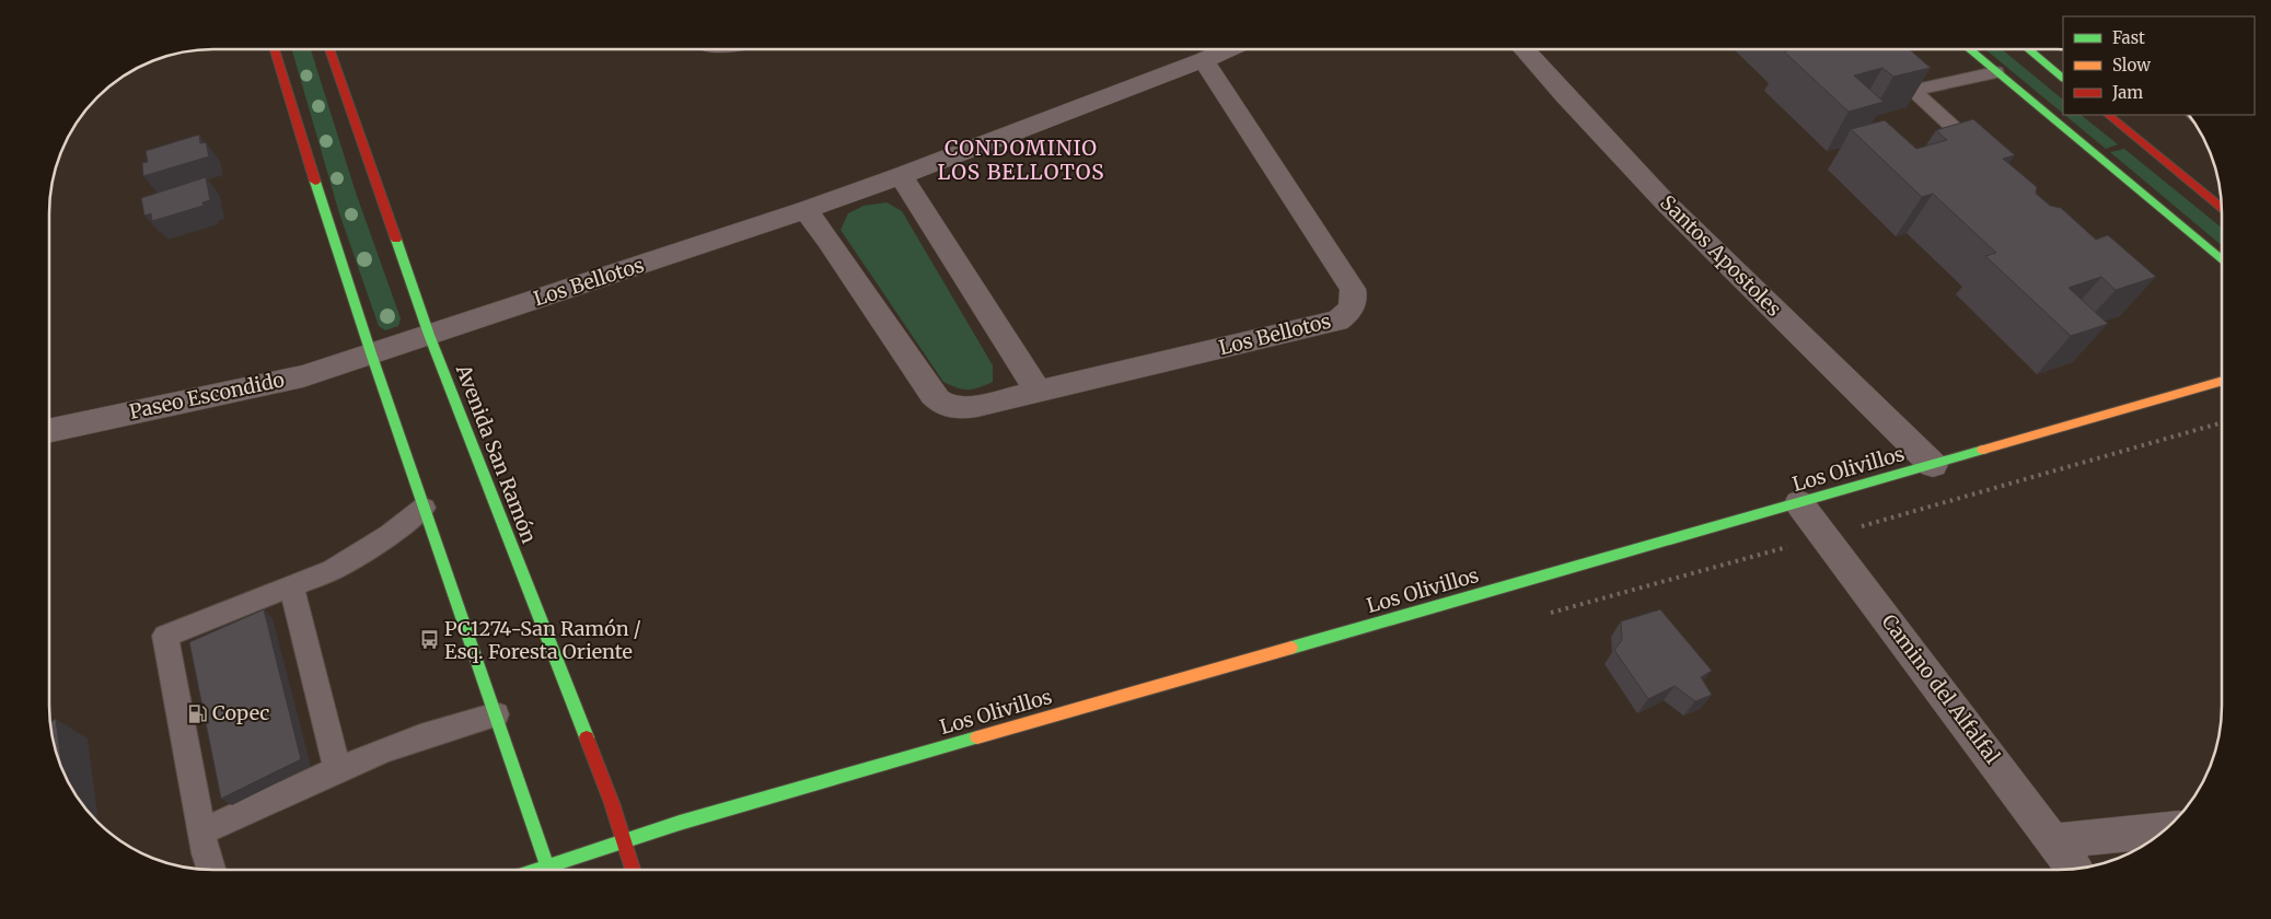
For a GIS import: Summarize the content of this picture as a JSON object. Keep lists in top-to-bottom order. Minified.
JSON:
{"streets":{"street":["Santos Apostoles","Los Bellotos","Paseo Escondido","Avenida San Ramón","Los Olivillos","Camino del Alfalfal"]},"crossings":[["Santos Apostoles","Los Olivillos"],["Los Bellotos","Paseo Escondido"],["Los Bellotos","Avenida San Ramón"],["Avenida San Ramón","Los Olivillos"],["Los Olivillos","Camino del Alfalfal"]],"districts":["CONDOMINIO LOS BELLOTOS"],"places":{"bus stop":["PC1274-San Ramón / Esq. Foresta Oriente"],"fuel station":["Copec"]},"legend":["Fast","Slow","Jam"]}
